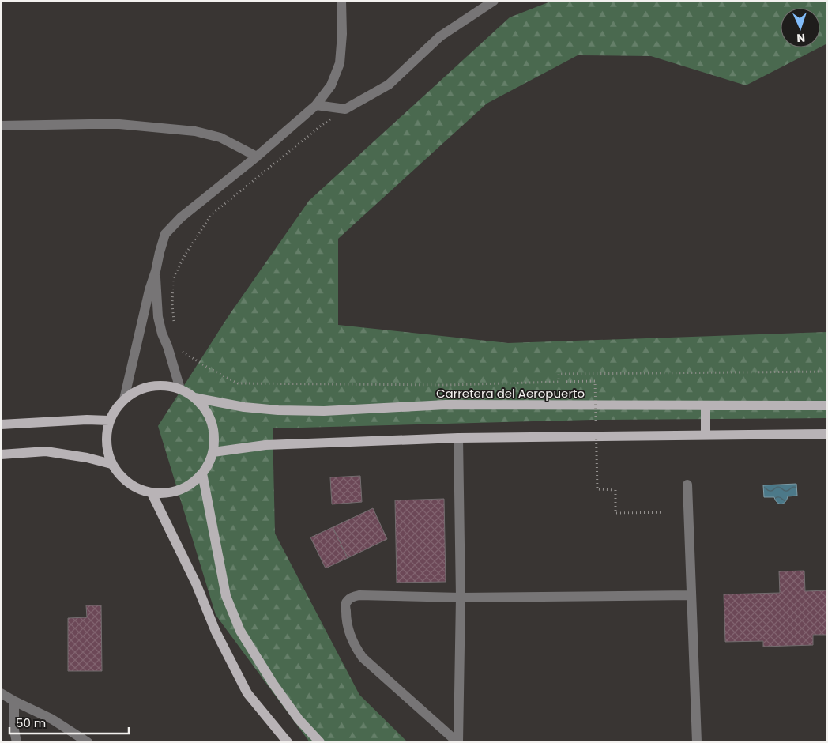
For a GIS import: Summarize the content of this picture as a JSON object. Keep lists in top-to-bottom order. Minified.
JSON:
{"streets":{"main road":["Carretera del Aeropuerto"]},"scale_bar":"50 m","north":"bottom"}
